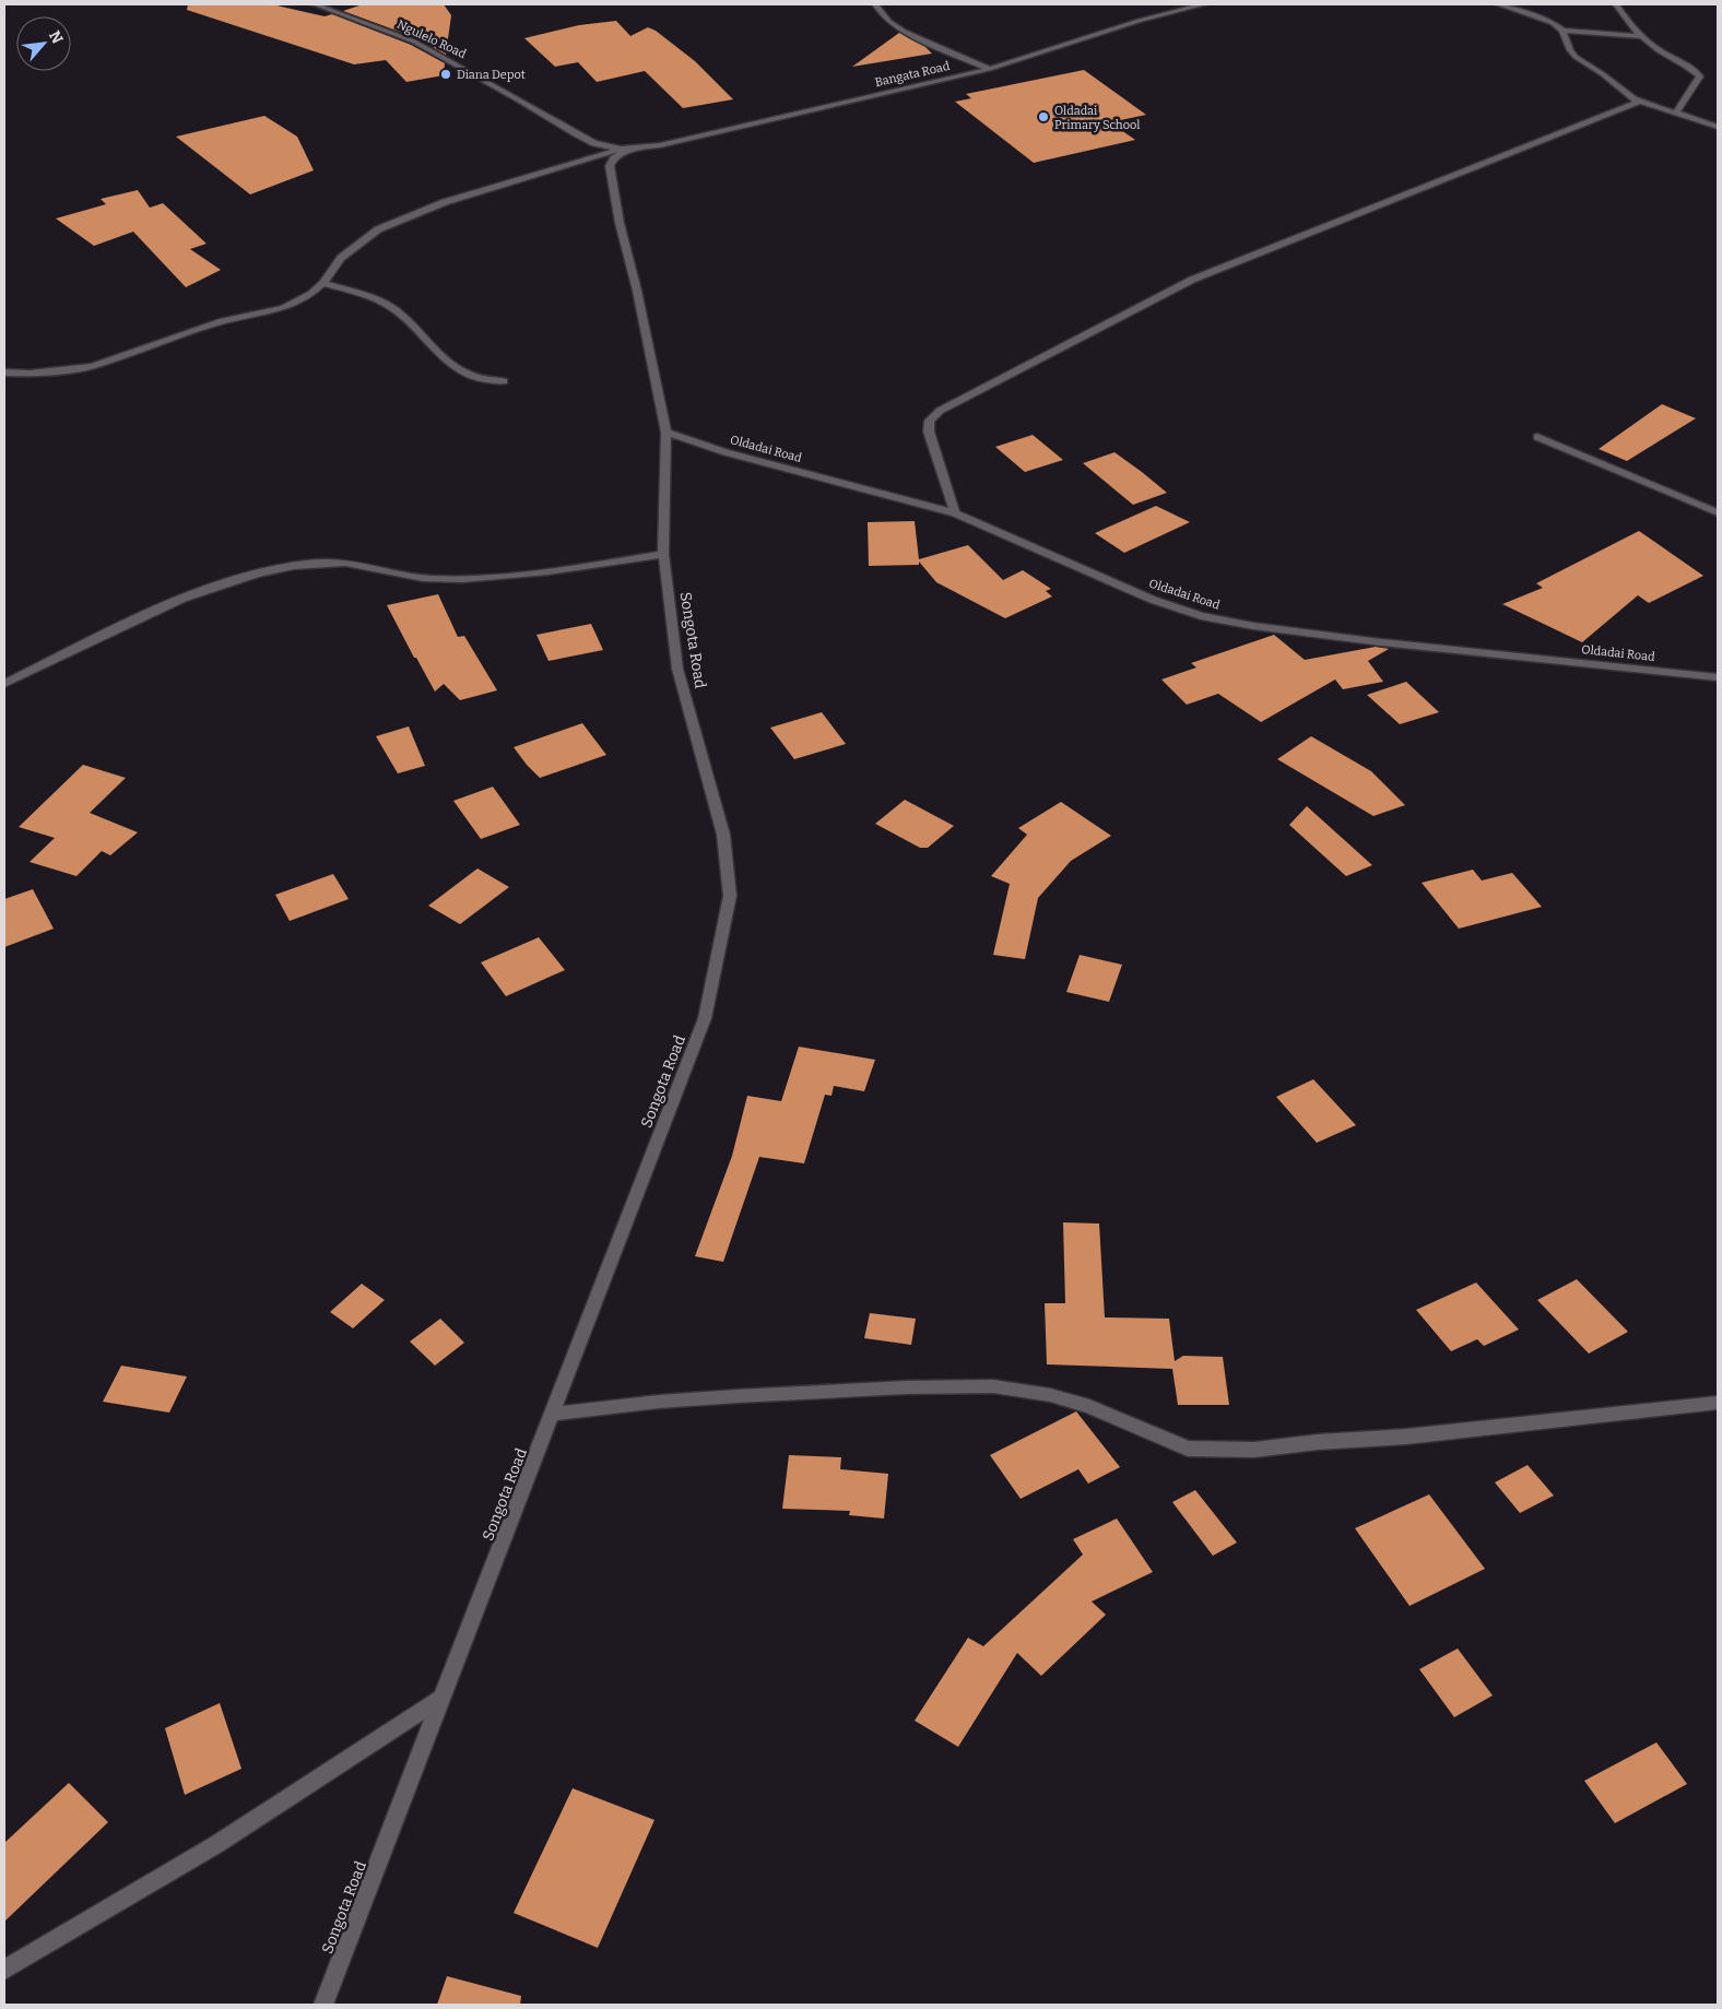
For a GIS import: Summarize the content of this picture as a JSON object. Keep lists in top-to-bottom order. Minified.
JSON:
{"streets":{"street":["Ngulelo Road","Bangata Road","Oldadai Road","Songota Road"]},"crossings":[["Ngulelo Road","Bangata Road"],["Bangata Road","Songota Road"],["Oldadai Road","Songota Road"]],"places":["Diana Depot","Oldadai Primary School"],"north":"top right"}
